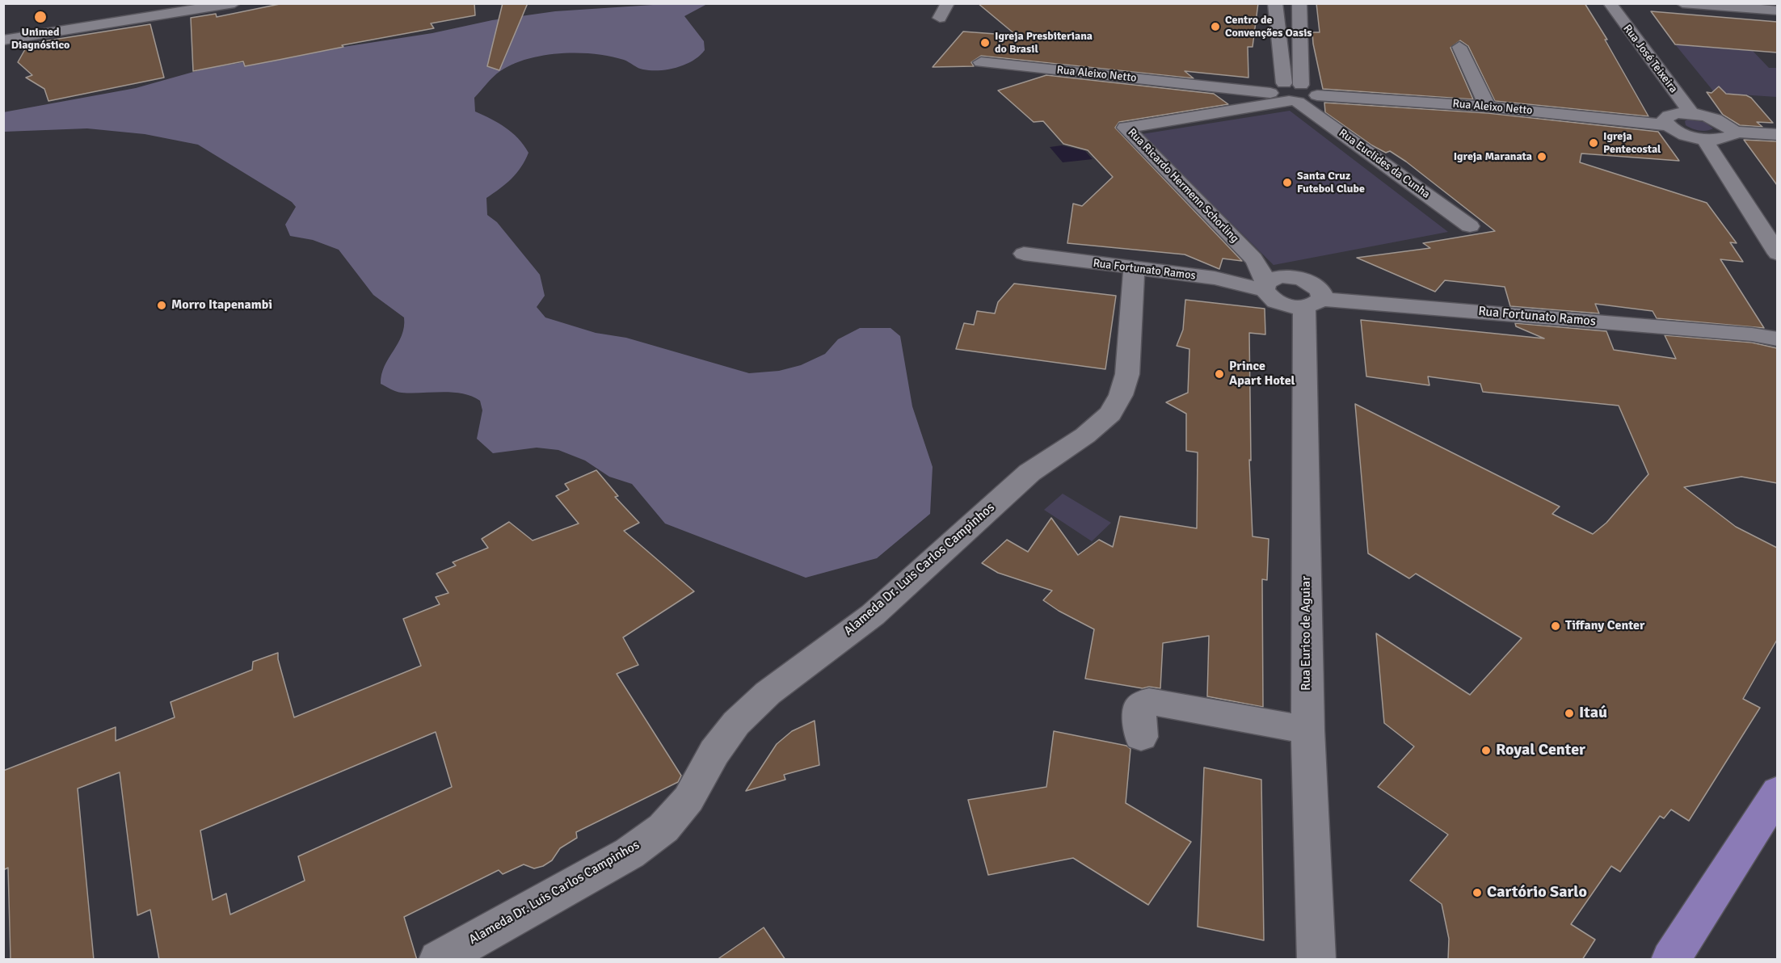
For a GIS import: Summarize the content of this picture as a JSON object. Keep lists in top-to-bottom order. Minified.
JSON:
{"streets":{"street":["Rua José Teixeira","Rua Aleixo Netto","Rua Euclides da Cunha","Rua Ricardo Hermenn Schorling","Rua Fortunato Ramos","Alameda Dr. Luis Carlos Campinhos","Rua Eurico de Aguiar"]},"crossings":[["Rua Aleixo Netto","Rua Euclides da Cunha"],["Rua Aleixo Netto","Rua Ricardo Hermenn Schorling"],["Rua Euclides da Cunha","Rua Ricardo Hermenn Schorling"],["Rua Ricardo Hermenn Schorling","Rua Fortunato Ramos"],["Rua Fortunato Ramos","Alameda Dr. Luis Carlos Campinhos"],["Rua Fortunato Ramos","Rua Eurico de Aguiar"]],"places":["Unimed Diagnóstico","Centro de Convenções Oasis","Igreja Presbiteriana do Brasil","Igreja Pentecostal","Igreja Maranata","Santa Cruz Futebol Clube","Morro Itapenambi","Prince Apart Hotel","Tiffany Center","Itaú","Royal Center","Cartório Sarlo"]}
